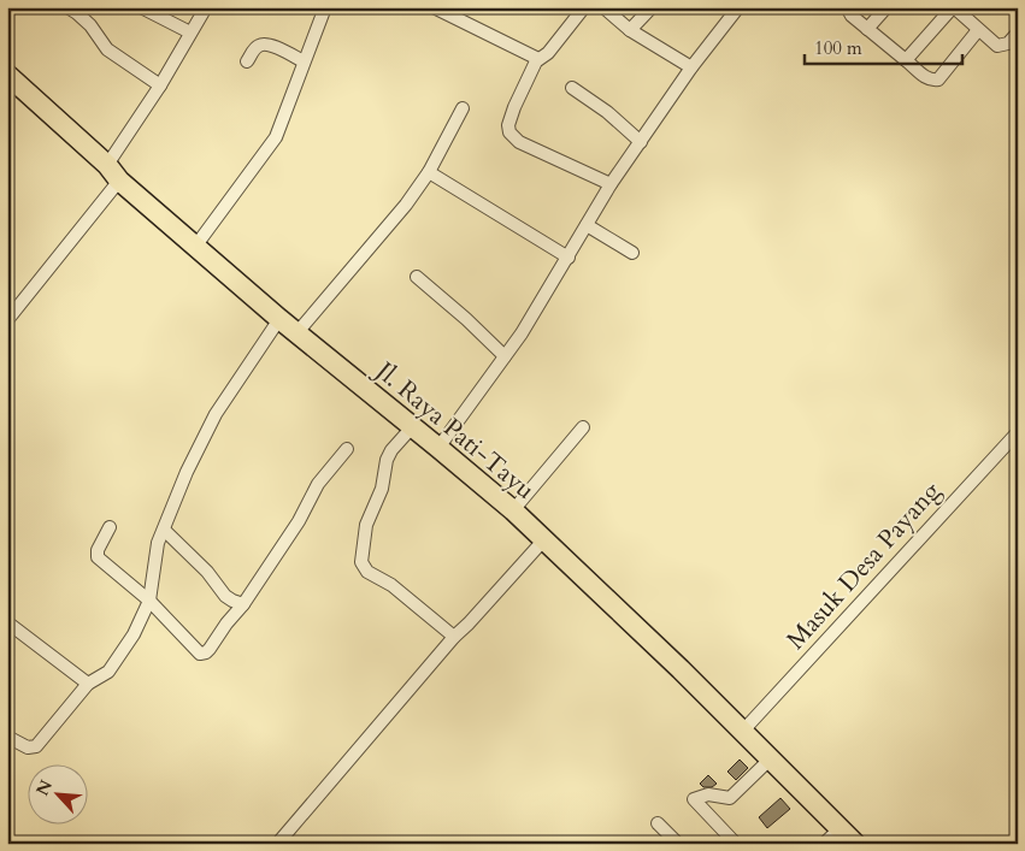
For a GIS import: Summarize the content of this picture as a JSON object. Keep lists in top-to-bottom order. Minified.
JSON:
{"streets":{"main road":["Jl. Raya Pati-Tayu"],"street":["Masuk Desa Payang"]},"crossings":[["Jl. Raya Pati-Tayu","Masuk Desa Payang"]],"scale_bar":"100 m","north":"top left"}
